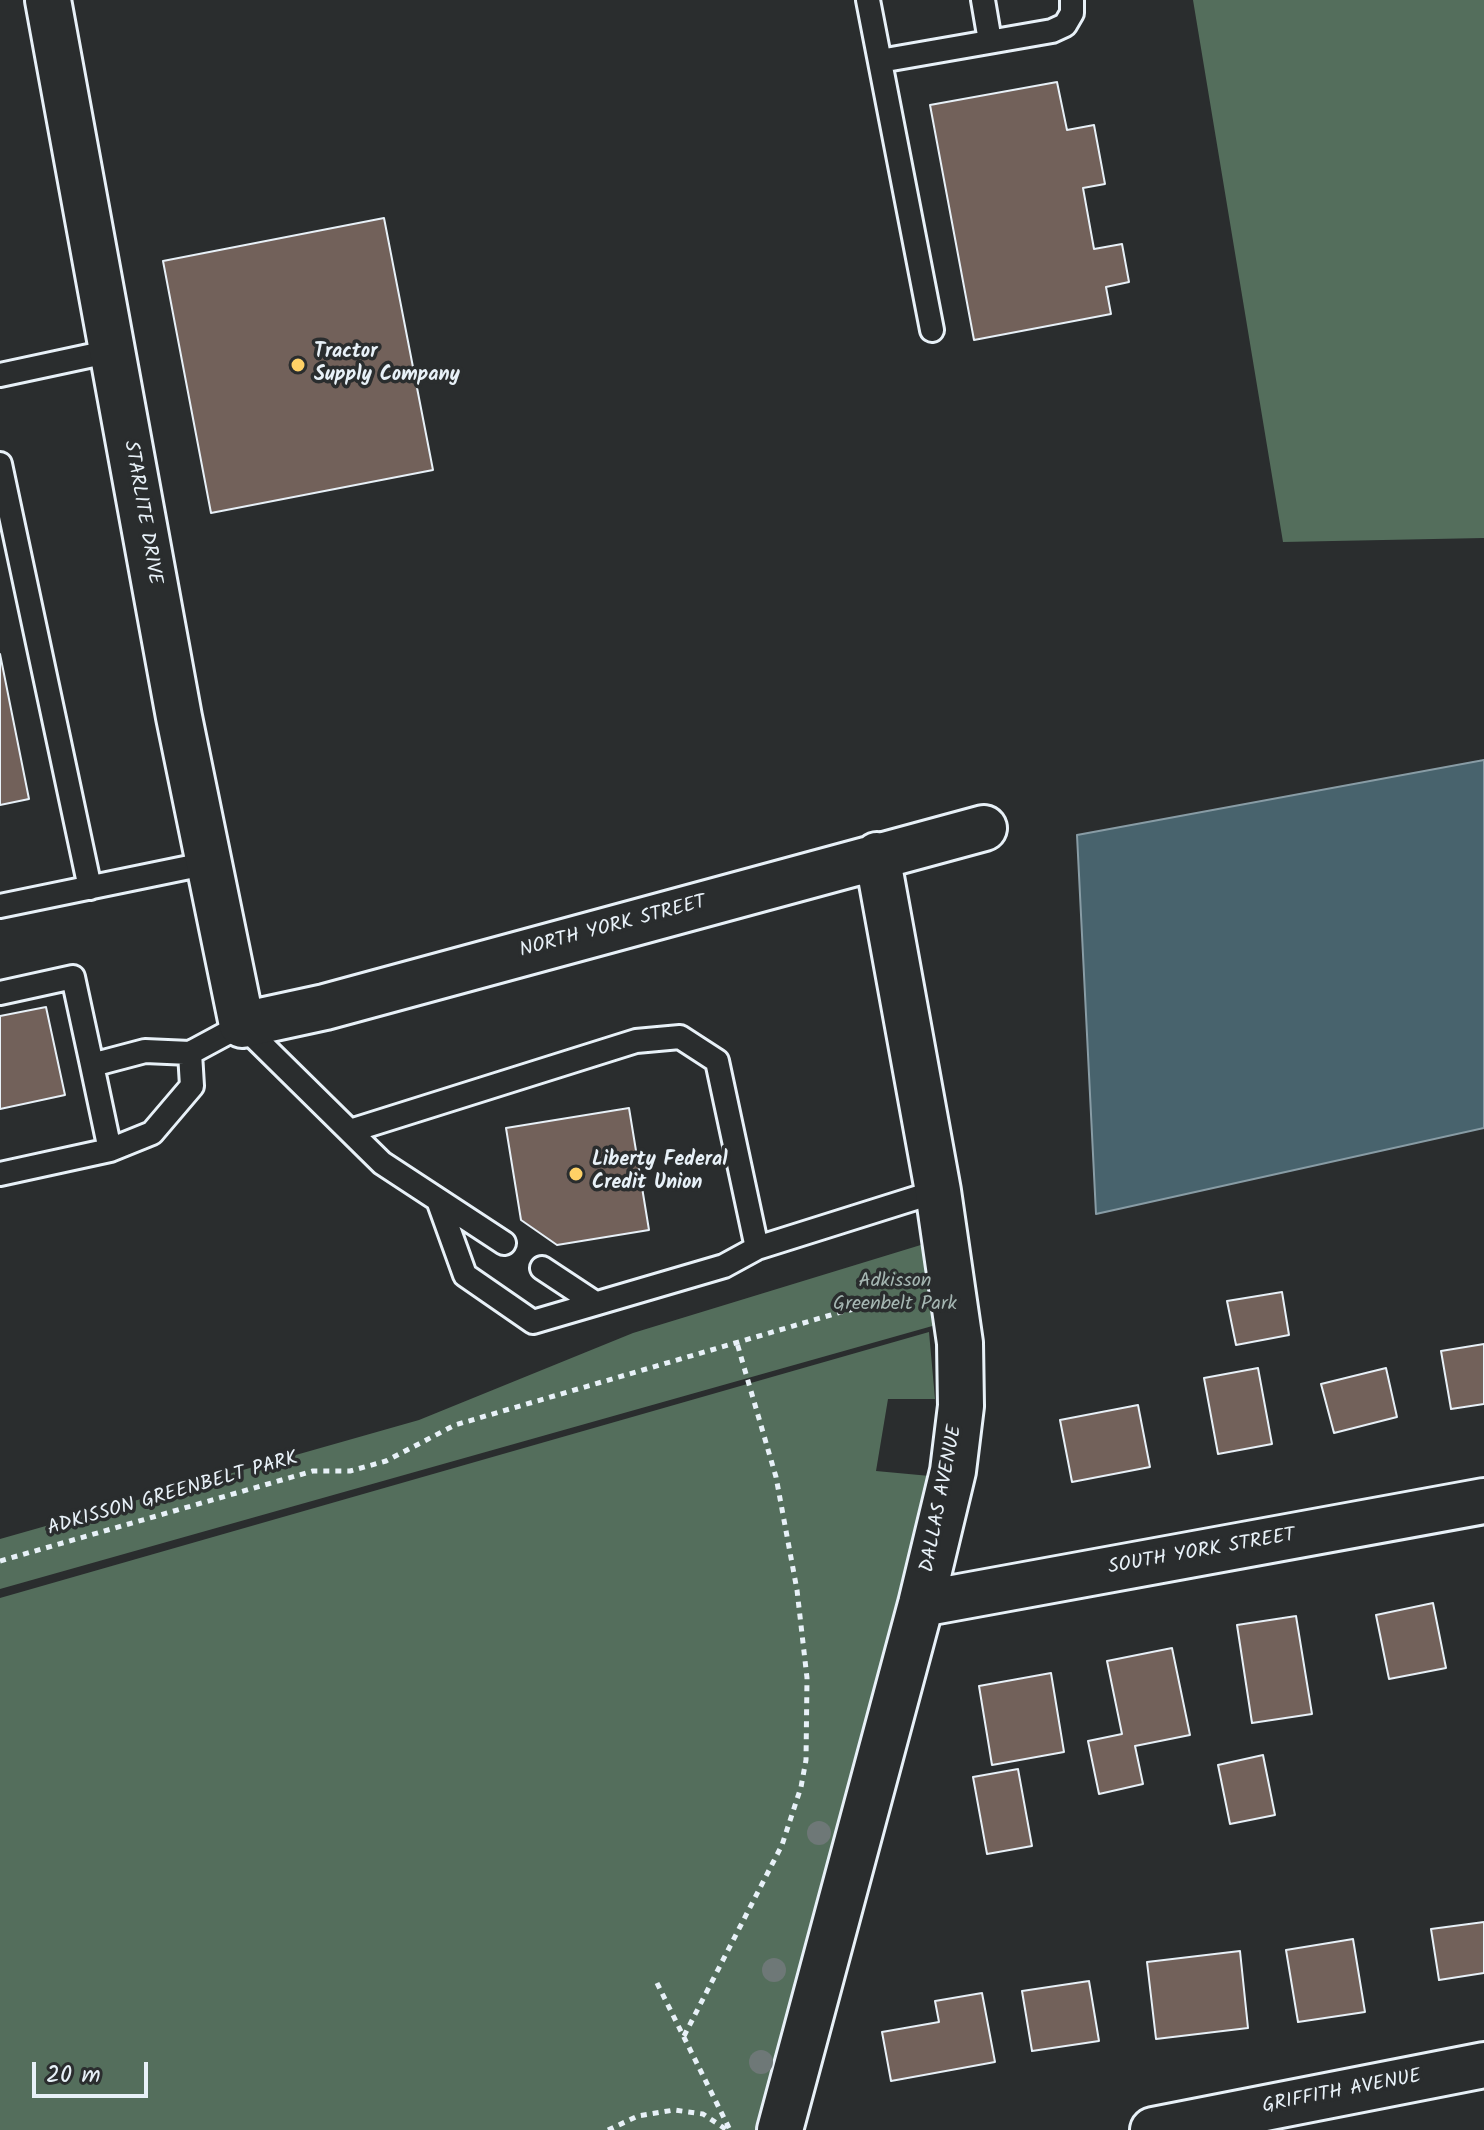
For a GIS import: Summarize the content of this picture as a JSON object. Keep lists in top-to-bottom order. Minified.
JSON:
{"streets":{"street":["STARLITE DRIVE","NORTH YORK STREET","DALLAS AVENUE","SOUTH YORK STREET","GRIFFITH AVENUE"],"path":["ADKISSON GREENBELT PARK"]},"crossings":[["STARLITE DRIVE","NORTH YORK STREET"],["NORTH YORK STREET","DALLAS AVENUE"],["ADKISSON GREENBELT PARK","DALLAS AVENUE"],["DALLAS AVENUE","SOUTH YORK STREET"]],"parks":["Adkisson Greenbelt Park"],"places":["Tractor Supply Company","Liberty Federal Credit Union"],"scale_bar":"20 m"}
